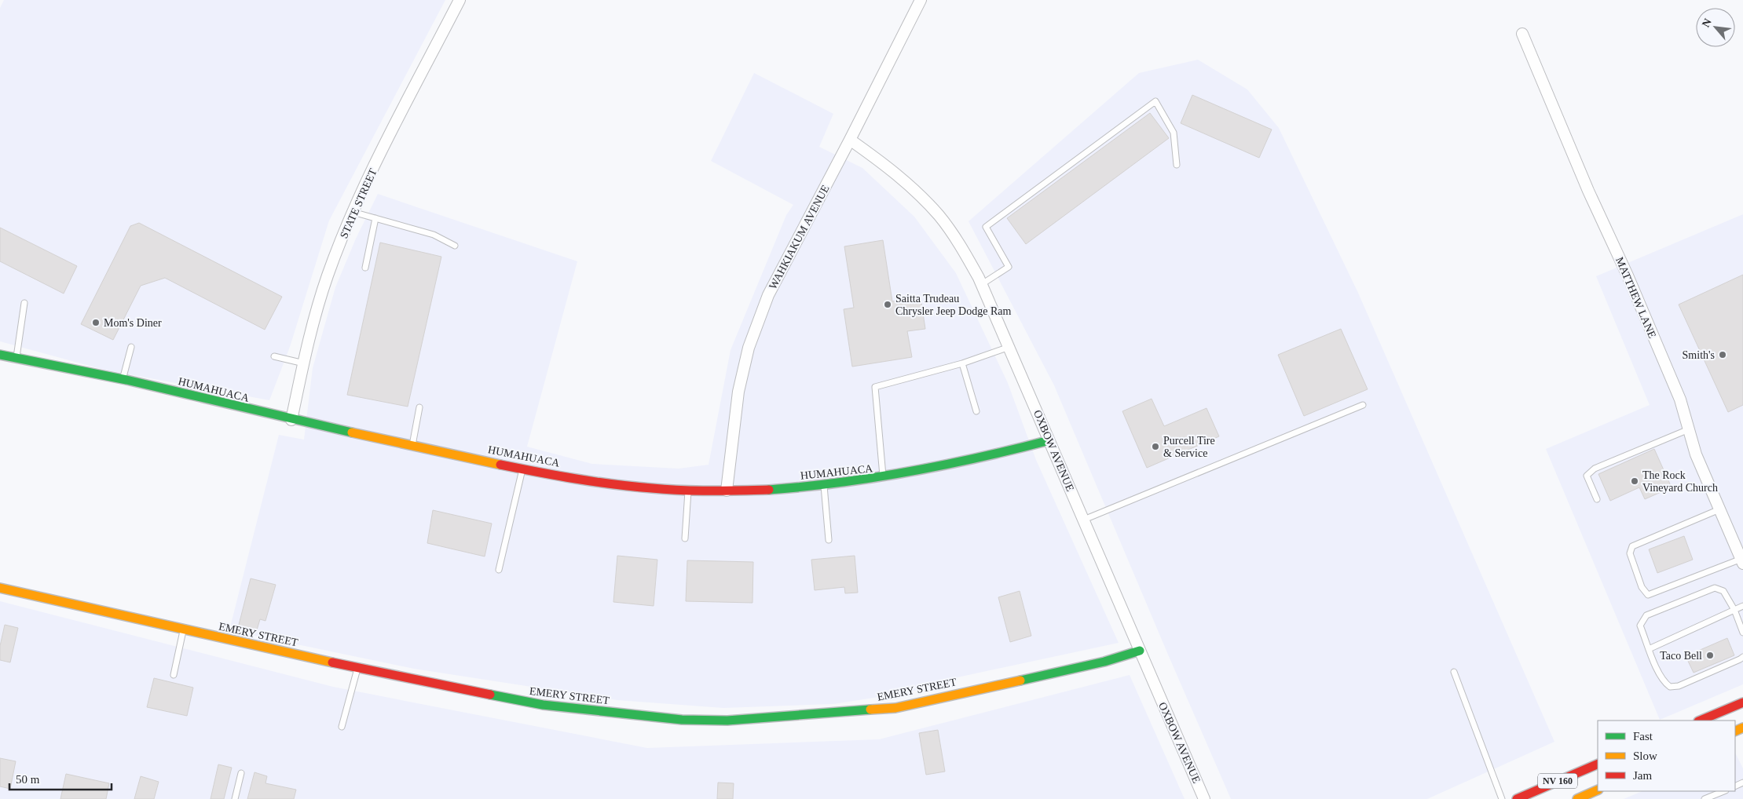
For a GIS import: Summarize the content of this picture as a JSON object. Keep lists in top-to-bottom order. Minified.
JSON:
{"streets":{"main road":["HUMAHUACA","EMERY STREET","NV 160"],"street":["STATE STREET","WAHKIAKUM AVENUE","MATTHEW LANE","OXBOW AVENUE"]},"crossings":[["STATE STREET","HUMAHUACA"],["WAHKIAKUM AVENUE","HUMAHUACA"],["WAHKIAKUM AVENUE","OXBOW AVENUE"],["HUMAHUACA","OXBOW AVENUE"],["OXBOW AVENUE","EMERY STREET"]],"places":["Saitta Trudeau Chrysler Jeep Dodge Ram","Mom's Diner","Smith's","Purcell Tire & Service","The Rock Vineyard Church","Taco Bell"],"legend":["Fast","Slow","Jam"],"scale_bar":"50 m","north":"top left"}
